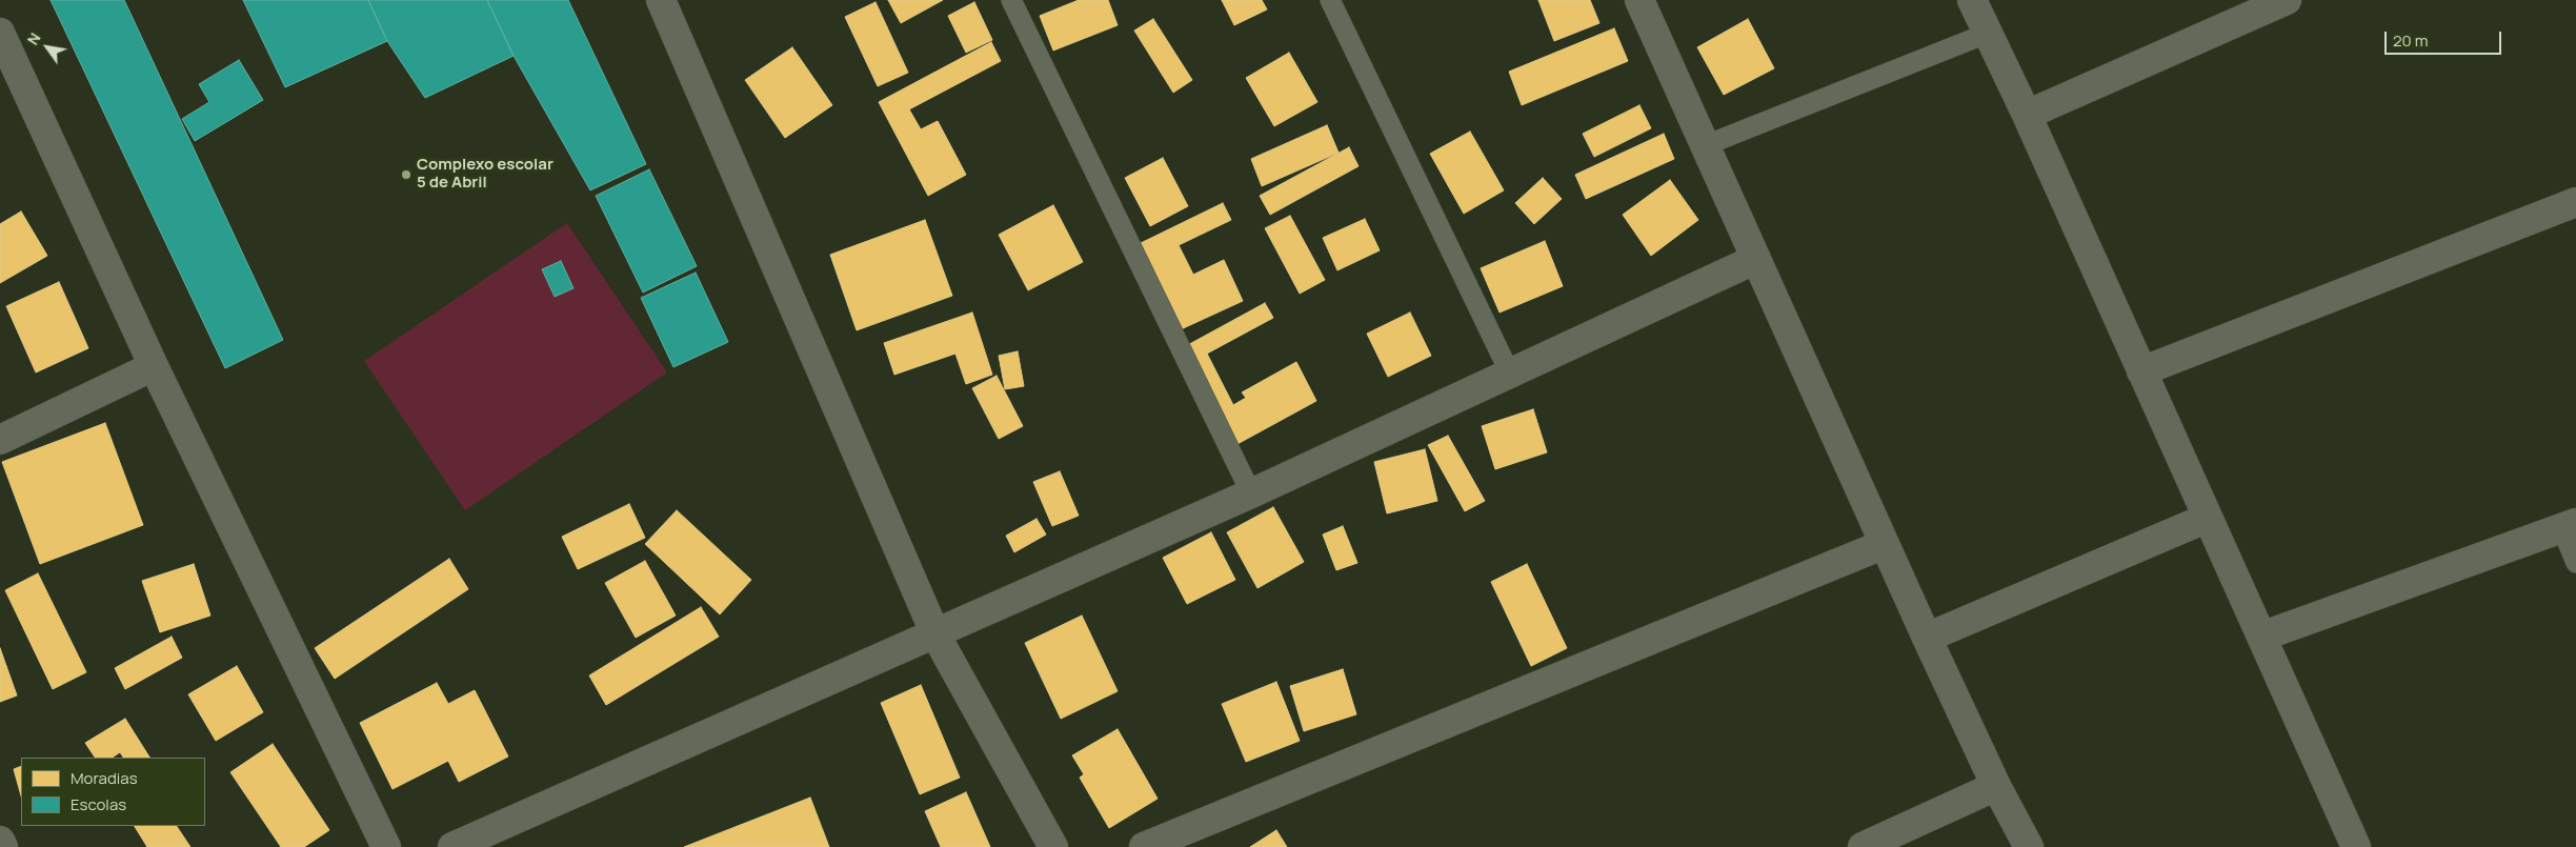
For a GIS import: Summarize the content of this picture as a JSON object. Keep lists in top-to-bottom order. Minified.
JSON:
{"places":["Complexo escolar 5 de Abril"],"legend":["Moradias","Escolas"],"scale_bar":"20 m","north":"top left"}
